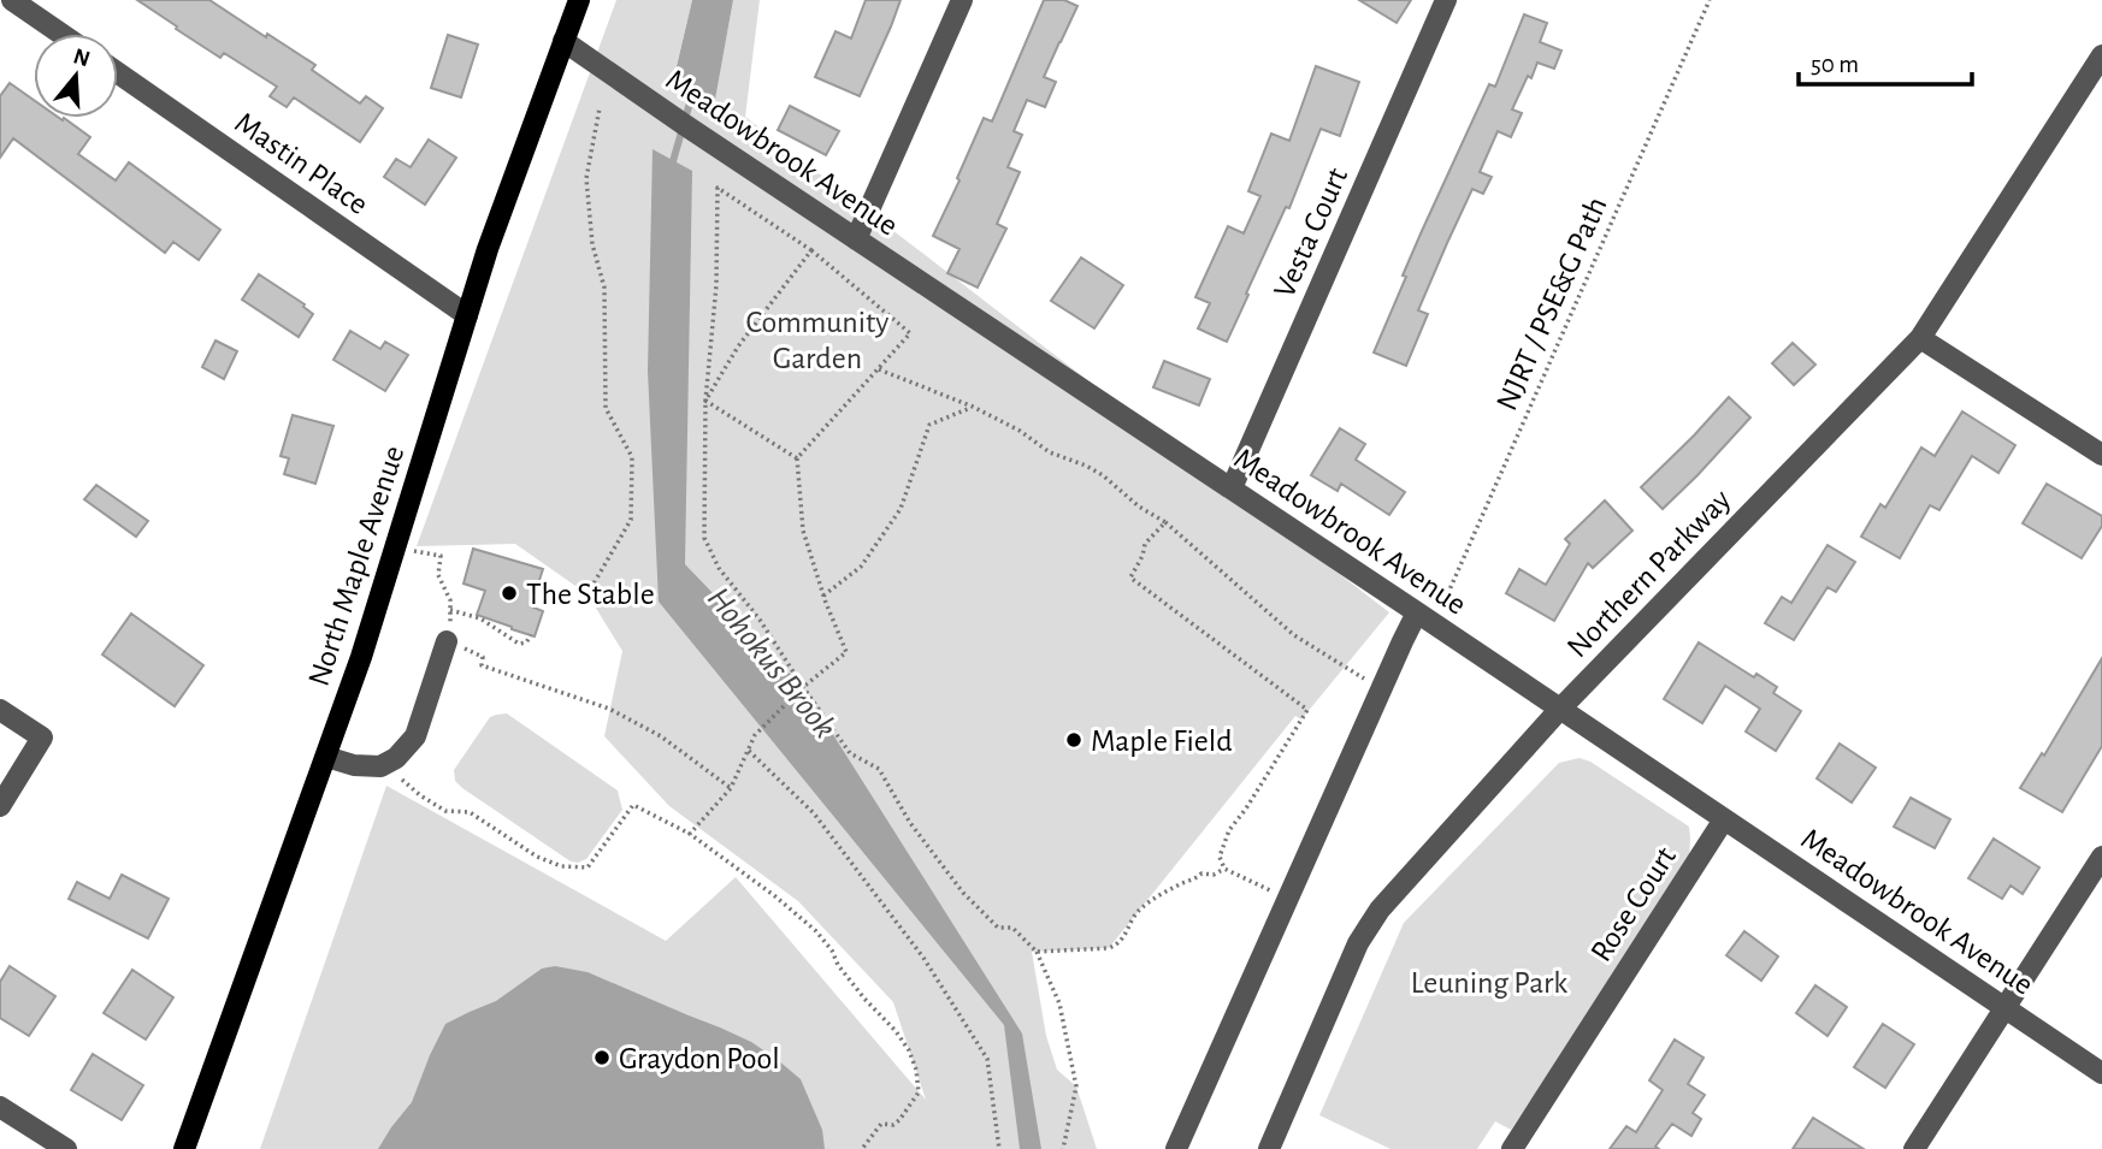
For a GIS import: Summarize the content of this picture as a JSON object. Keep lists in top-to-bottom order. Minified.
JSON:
{"streets":{"main road":["North Maple Avenue"],"street":["Meadowbrook Avenue","Mastin Place","Vesta Court","Northern Parkway","Rose Court"],"path":["NJRT / PSE&G Path"]},"crossings":[["Meadowbrook Avenue","Vesta Court"],["Meadowbrook Avenue","NJRT / PSE&G Path"],["Meadowbrook Avenue","North Maple Avenue"],["Meadowbrook Avenue","Northern Parkway"],["Meadowbrook Avenue","Rose Court"],["Mastin Place","North Maple Avenue"]],"water":["Hohokus Brook"],"parks":["Community Garden","Leuning Park"],"places":["The Stable","Maple Field","Graydon Pool"],"scale_bar":"50 m","north":"top"}
